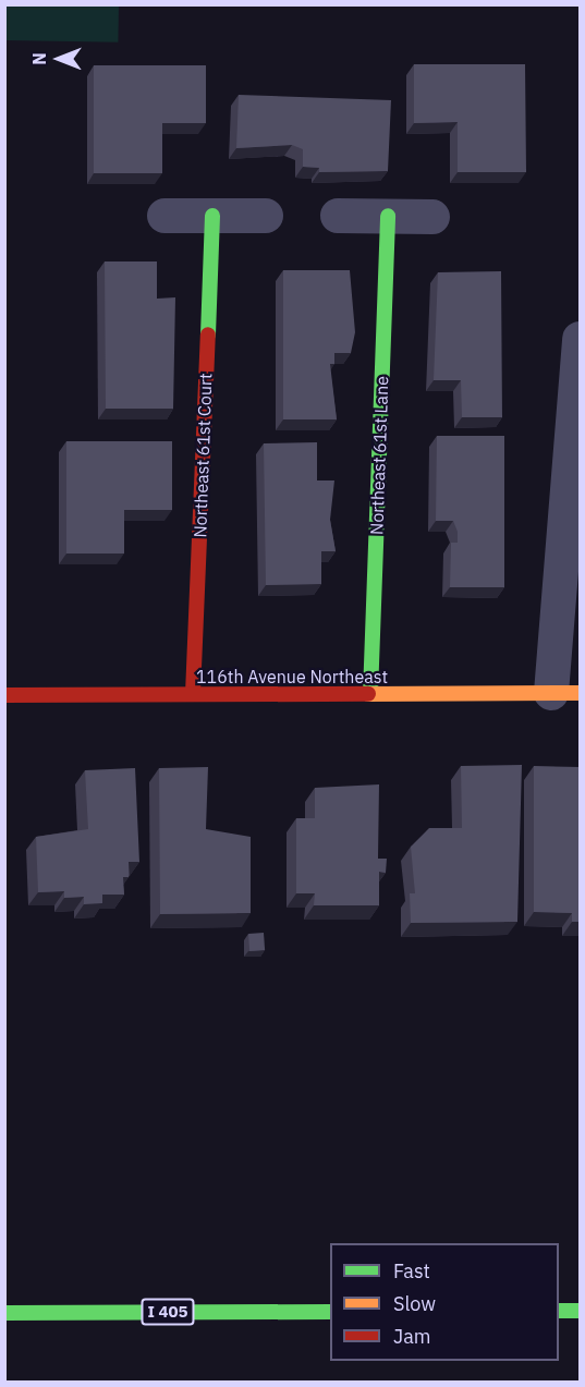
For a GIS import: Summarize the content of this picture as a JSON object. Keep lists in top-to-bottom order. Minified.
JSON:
{"streets":{"main road":["Northeast 61st Court","Northeast 61st Lane","116th Avenue Northeast","I 405"]},"crossings":[["Northeast 61st Court","116th Avenue Northeast"],["Northeast 61st Lane","116th Avenue Northeast"]],"legend":["Fast","Slow","Jam"],"north":"left"}
